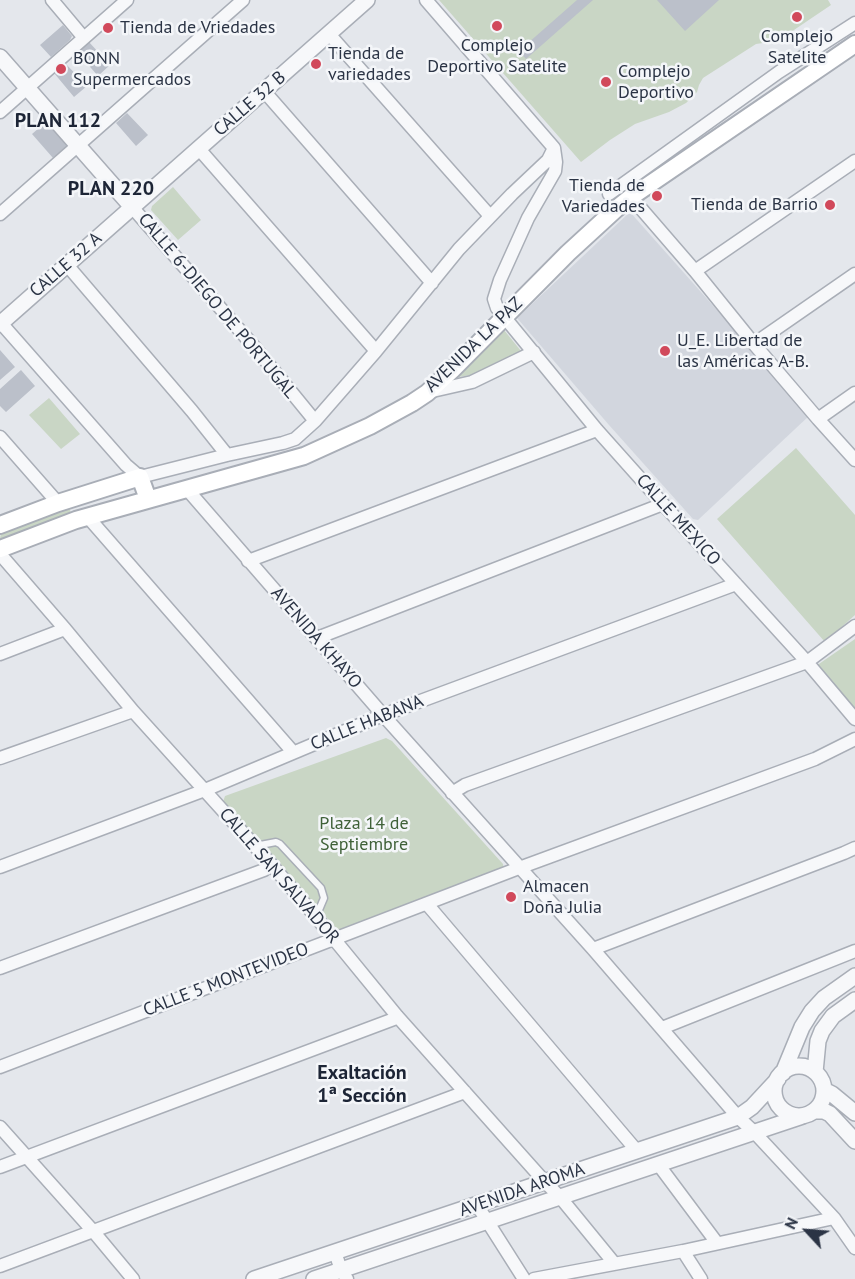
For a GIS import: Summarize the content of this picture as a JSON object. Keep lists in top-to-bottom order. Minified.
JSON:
{"streets":{"main road":["AVENIDA LA PAZ"],"street":["CALLE 32 B","CALLE 32 A","CALLE 6-DIEGO DE PORTUGAL","CALLE MEXICO","AVENIDA KHAYO","CALLE HABANA","CALLE SAN SALVADOR","CALLE 5 MONTEVIDEO","AVENIDA AROMA"]},"crossings":[["CALLE 32 B","CALLE 32 A"],["CALLE 32 B","CALLE 6-DIEGO DE PORTUGAL"],["CALLE 32 A","CALLE 6-DIEGO DE PORTUGAL"],["AVENIDA LA PAZ","CALLE MEXICO"],["AVENIDA LA PAZ","AVENIDA KHAYO"],["CALLE MEXICO","CALLE HABANA"],["AVENIDA KHAYO","CALLE HABANA"],["AVENIDA KHAYO","CALLE 5 MONTEVIDEO"],["AVENIDA KHAYO","AVENIDA AROMA"],["CALLE HABANA","CALLE SAN SALVADOR"],["CALLE SAN SALVADOR","CALLE 5 MONTEVIDEO"],["CALLE SAN SALVADOR","AVENIDA AROMA"]],"districts":["PLAN 112","PLAN 220","Exaltación 1ª Sección"],"parks":["Plaza 14 de Septiembre"],"places":["Complejo Satelite","Complejo Deportivo Satelite","Tienda de Vriedades","Tienda de variedades","BONN Supermercados","Complejo Deportivo","Tienda de Variedades","Tienda de Barrio","U_E. Libertad de las Américas A-B.","Almacen Doña Julia"],"north":"top left"}
